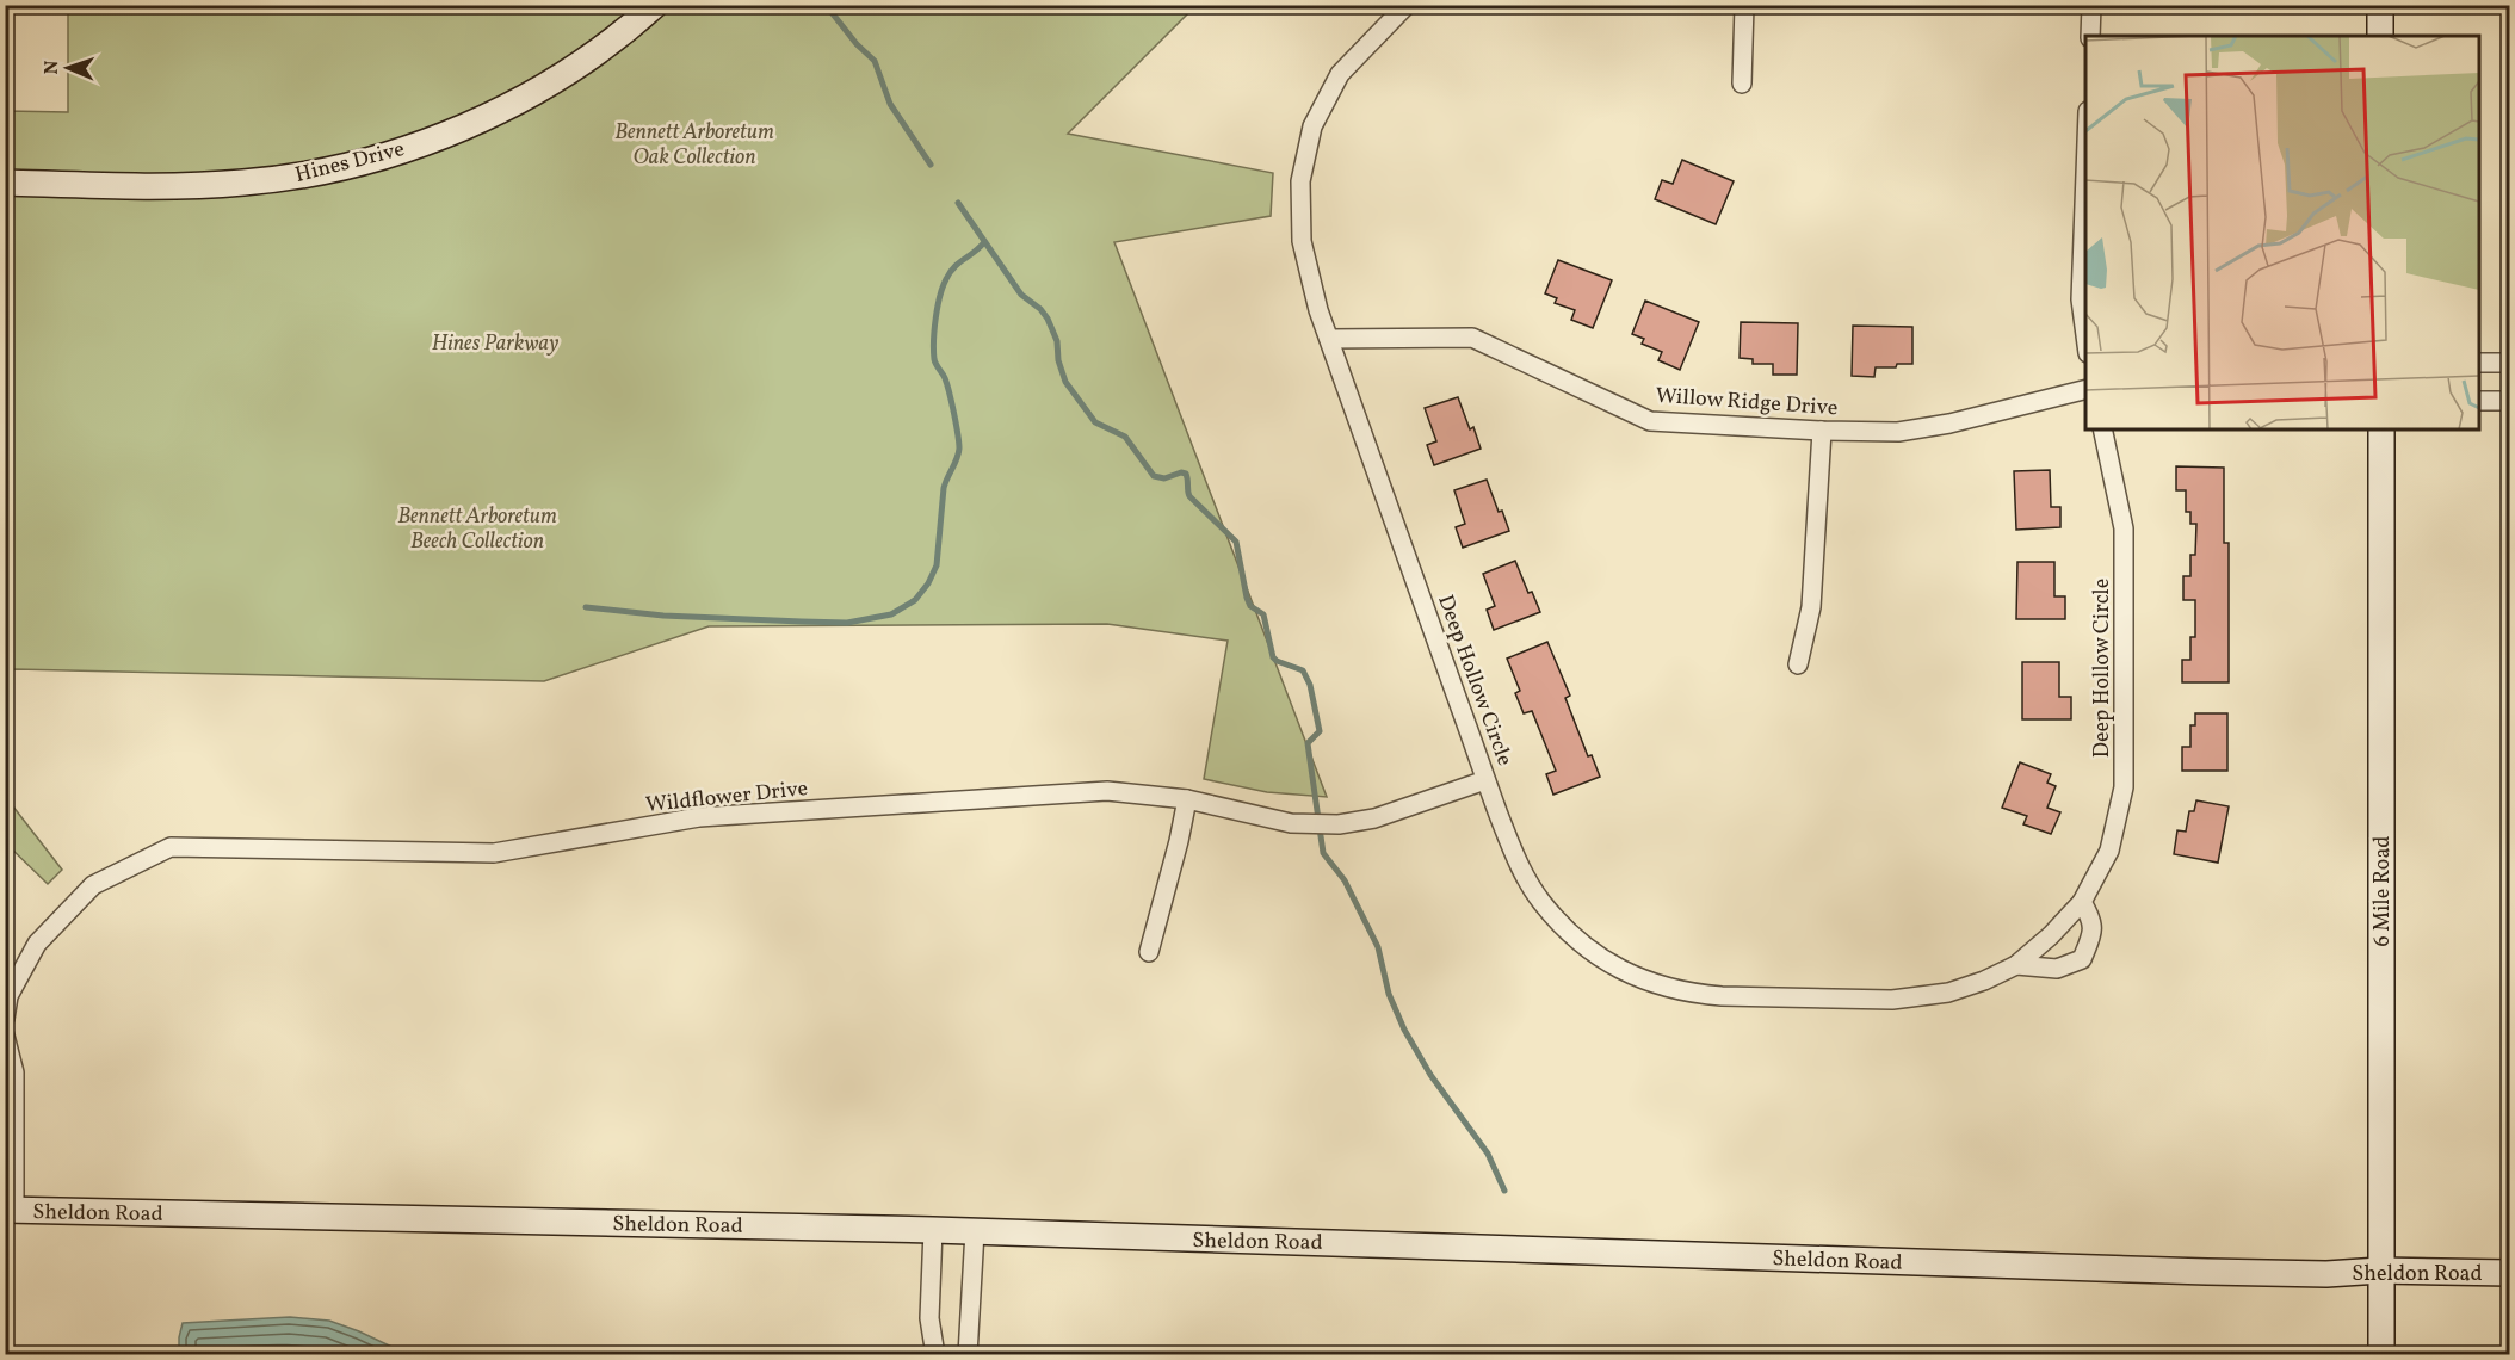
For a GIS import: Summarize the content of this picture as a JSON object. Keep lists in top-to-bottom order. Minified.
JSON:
{"streets":{"main road":["Hines Drive","6 Mile Road","Sheldon Road"],"street":["Willow Ridge Drive","Deep Hollow Circle","Wildflower Drive"]},"crossings":[["Willow Ridge Drive","Deep Hollow Circle"],["Deep Hollow Circle","Wildflower Drive"],["6 Mile Road","Sheldon Road"]],"parks":["Bennett Arboretum Oak Collection","Hines Parkway","Bennett Arboretum Beech Collection"],"north":"left"}
